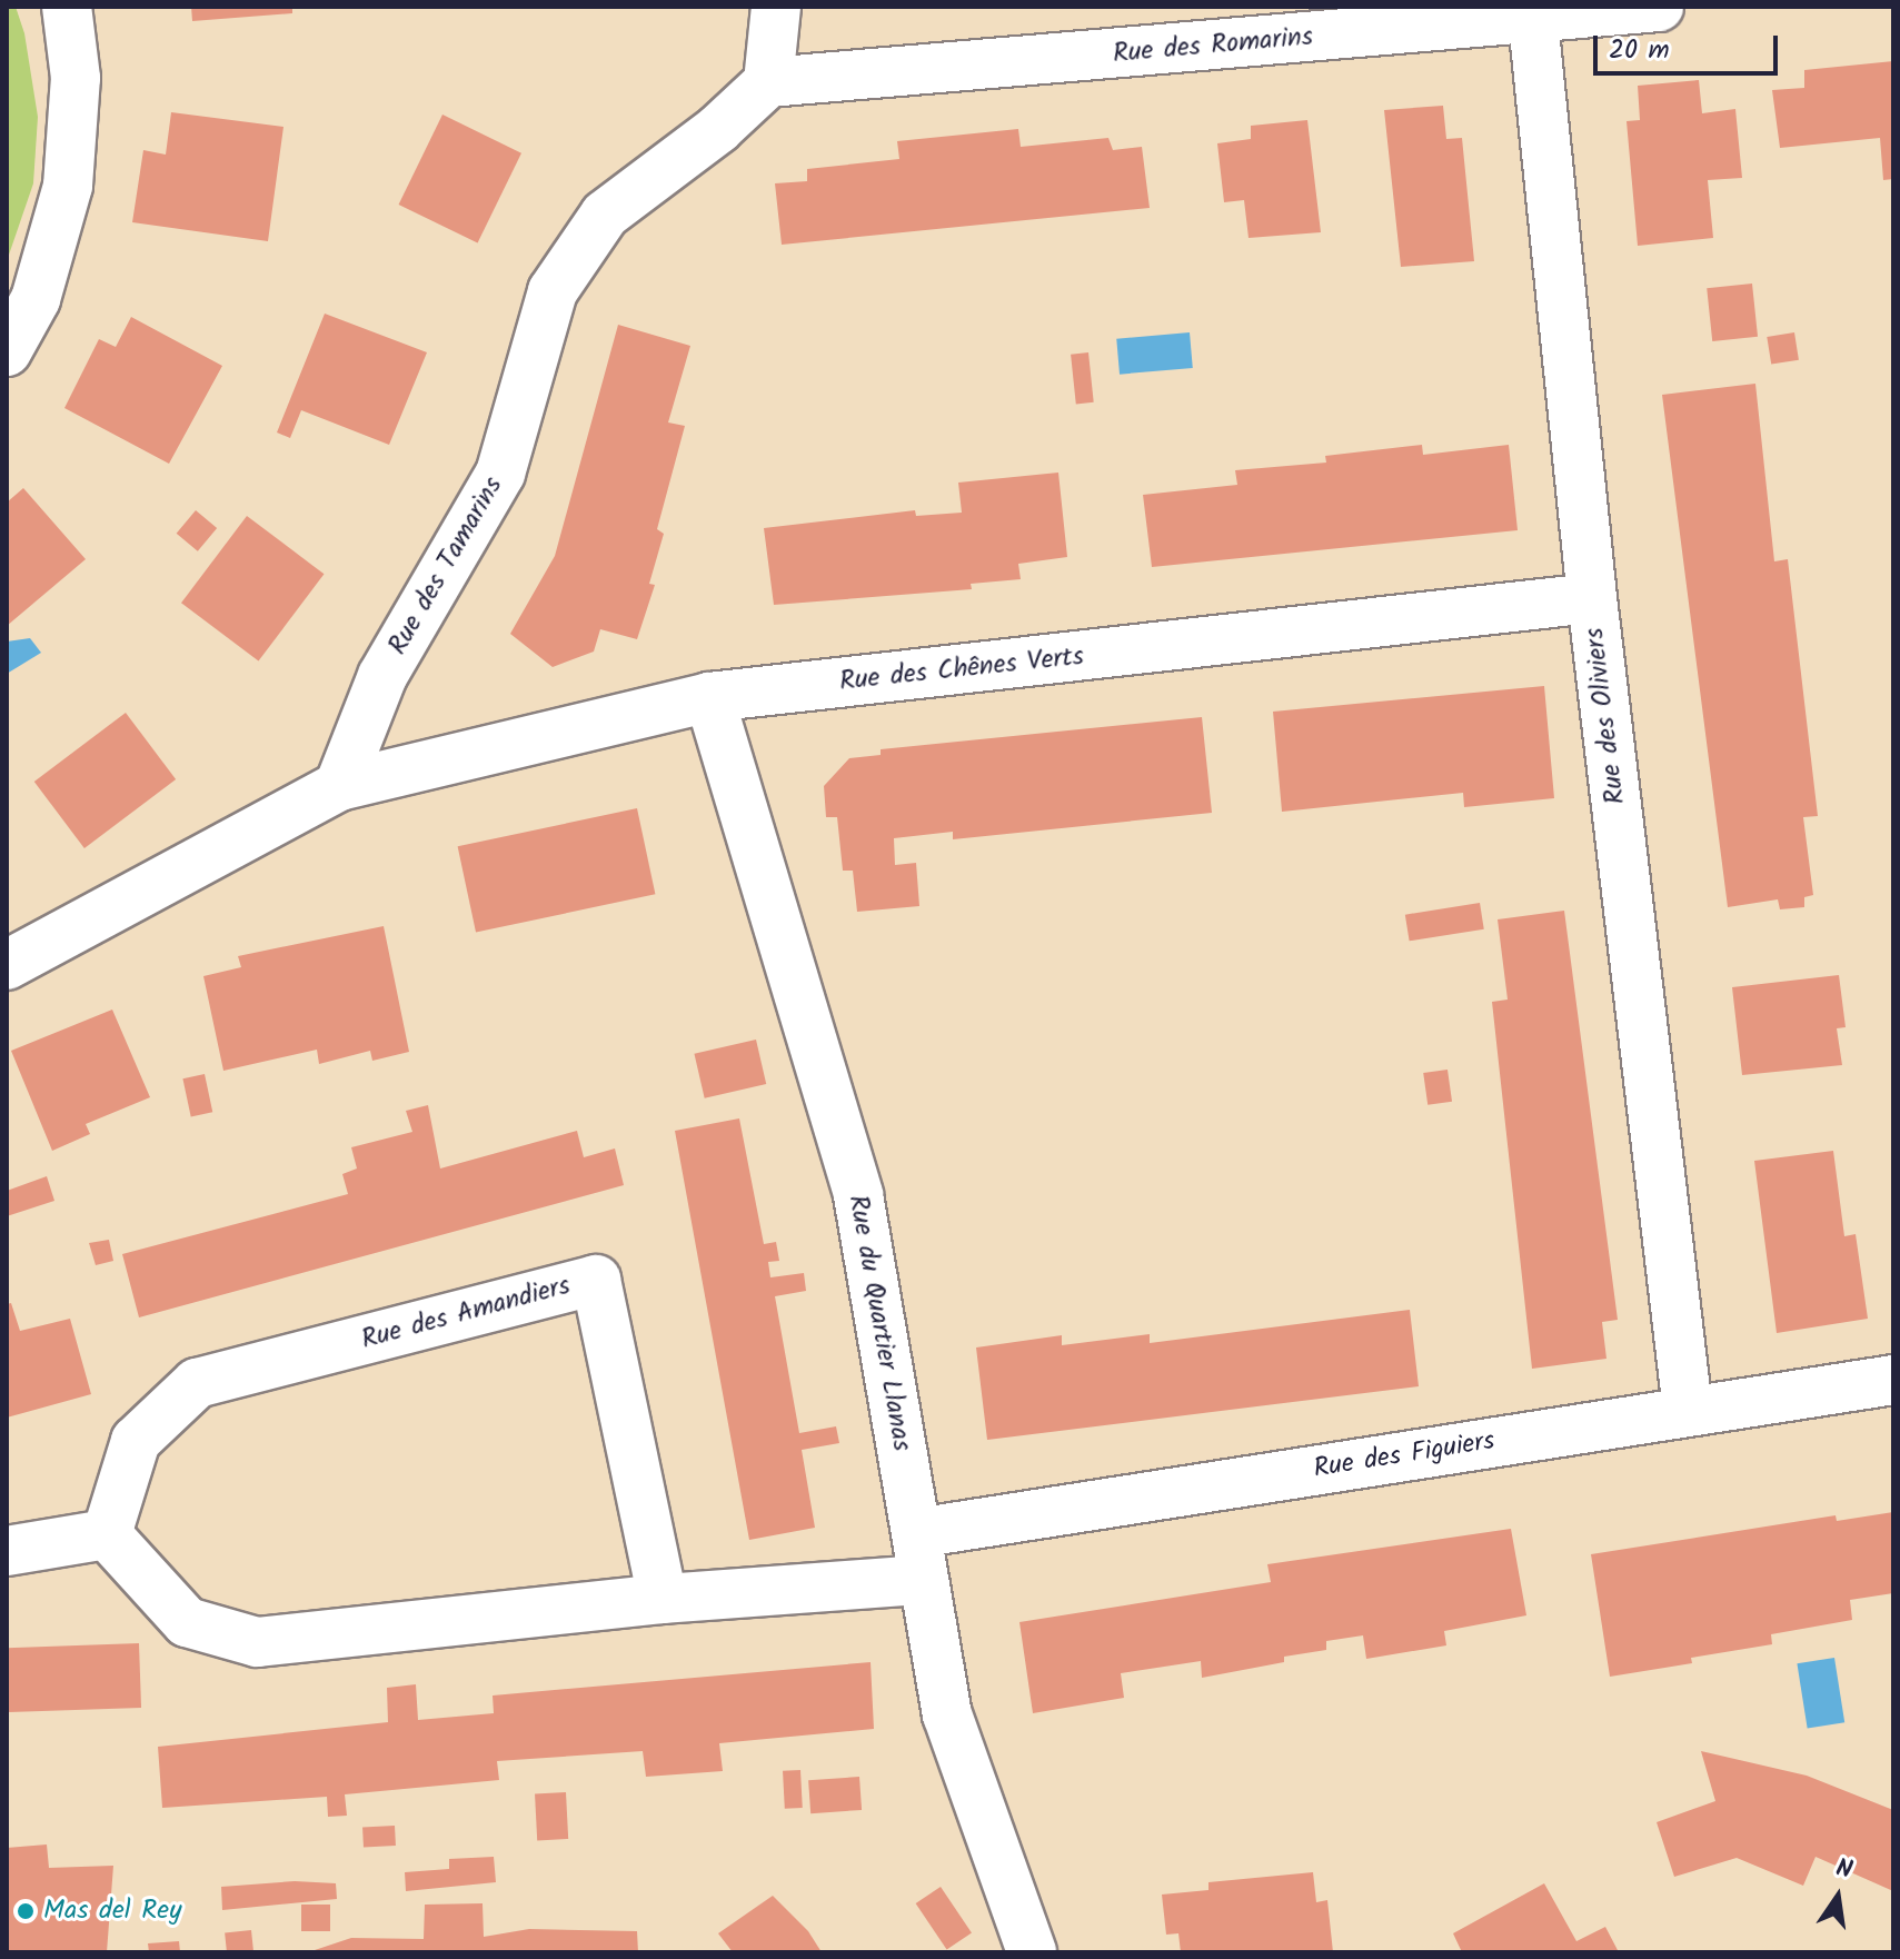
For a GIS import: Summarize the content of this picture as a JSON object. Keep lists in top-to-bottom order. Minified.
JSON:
{"streets":{"street":["Rue des Romarins","Rue des Tamarins","Rue des Chênes Verts","Rue des Oliviers","Rue des Amandiers","Rue du Quartier Llanas","Rue des Figuiers"]},"crossings":[["Rue des Romarins","Rue des Tamarins"],["Rue des Romarins","Rue des Oliviers"],["Rue des Tamarins","Rue des Chênes Verts"],["Rue des Chênes Verts","Rue des Oliviers"],["Rue des Chênes Verts","Rue du Quartier Llanas"],["Rue des Oliviers","Rue des Figuiers"],["Rue du Quartier Llanas","Rue des Figuiers"]],"places":["Mas del Rey"],"scale_bar":"20 m","north":"top"}
